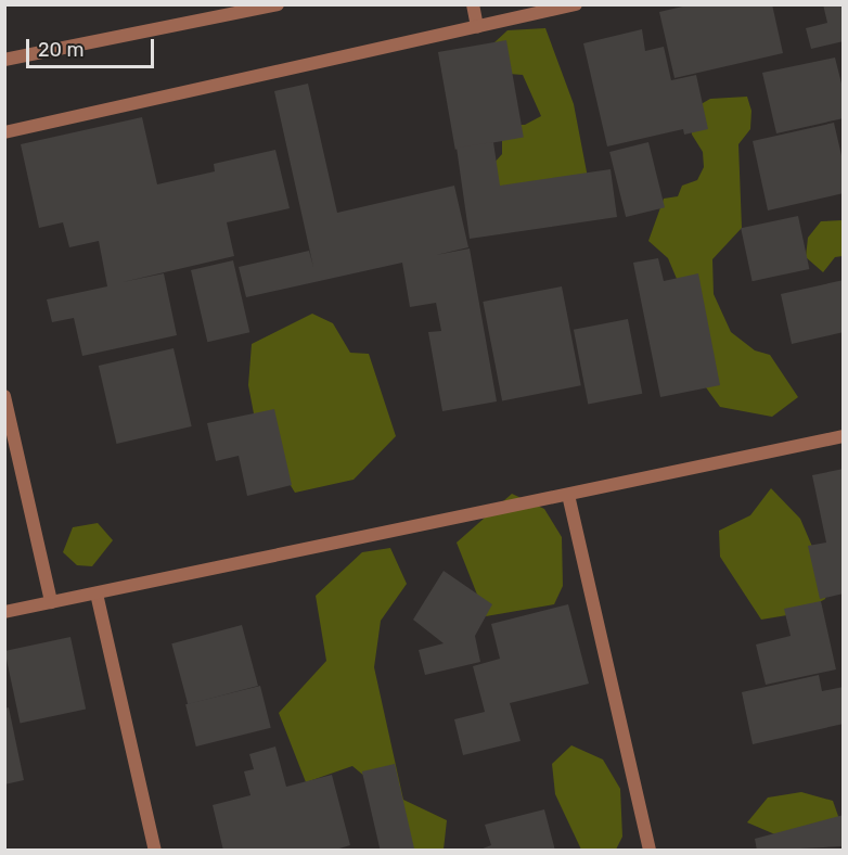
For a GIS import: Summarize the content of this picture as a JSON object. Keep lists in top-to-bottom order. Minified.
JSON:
{"scale_bar":"20 m"}
